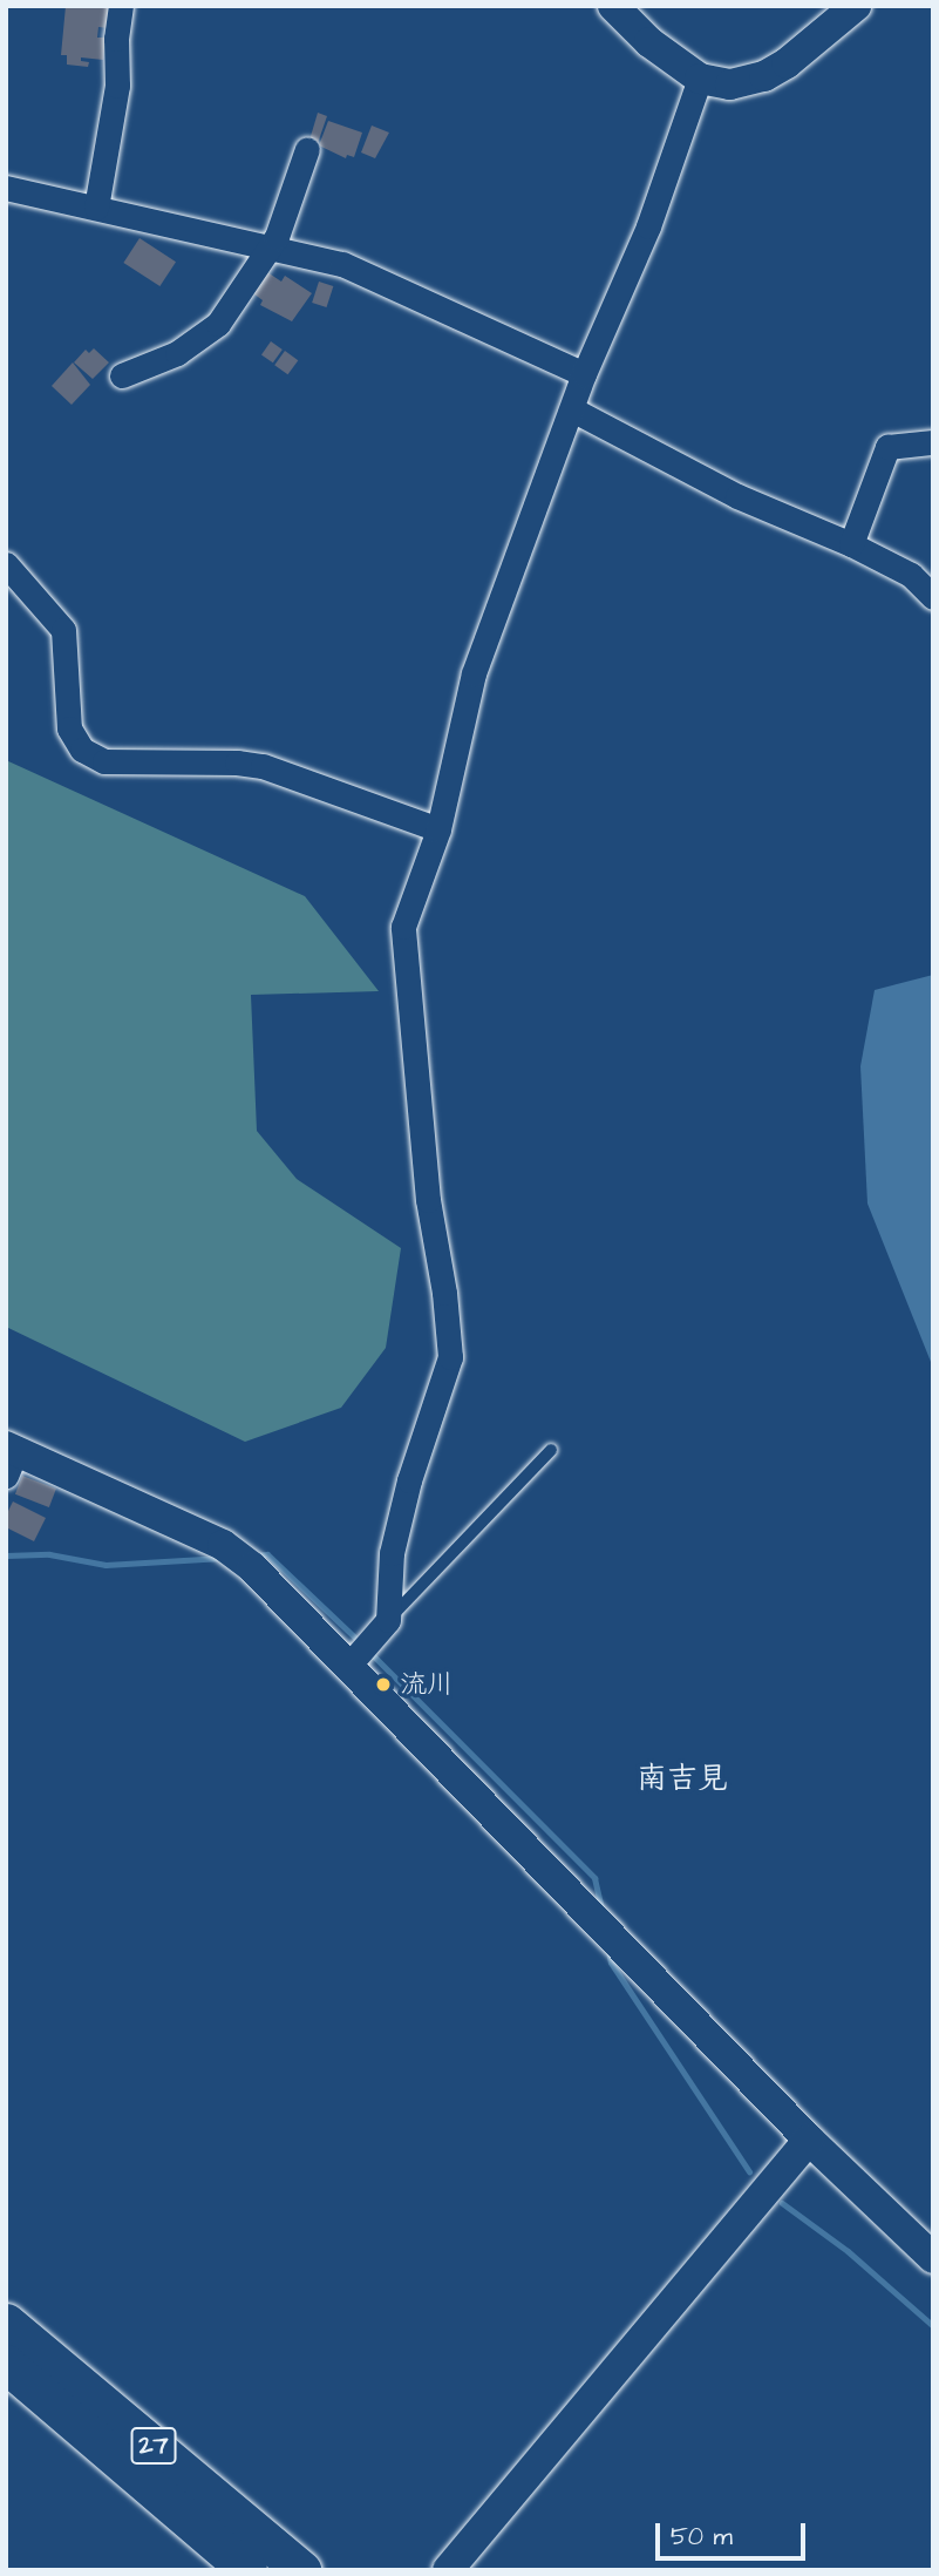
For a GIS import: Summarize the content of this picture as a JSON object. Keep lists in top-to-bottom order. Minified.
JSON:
{"streets":{"main road":["27"]},"districts":["南吉見"],"places":["流川"],"scale_bar":"50 m"}
